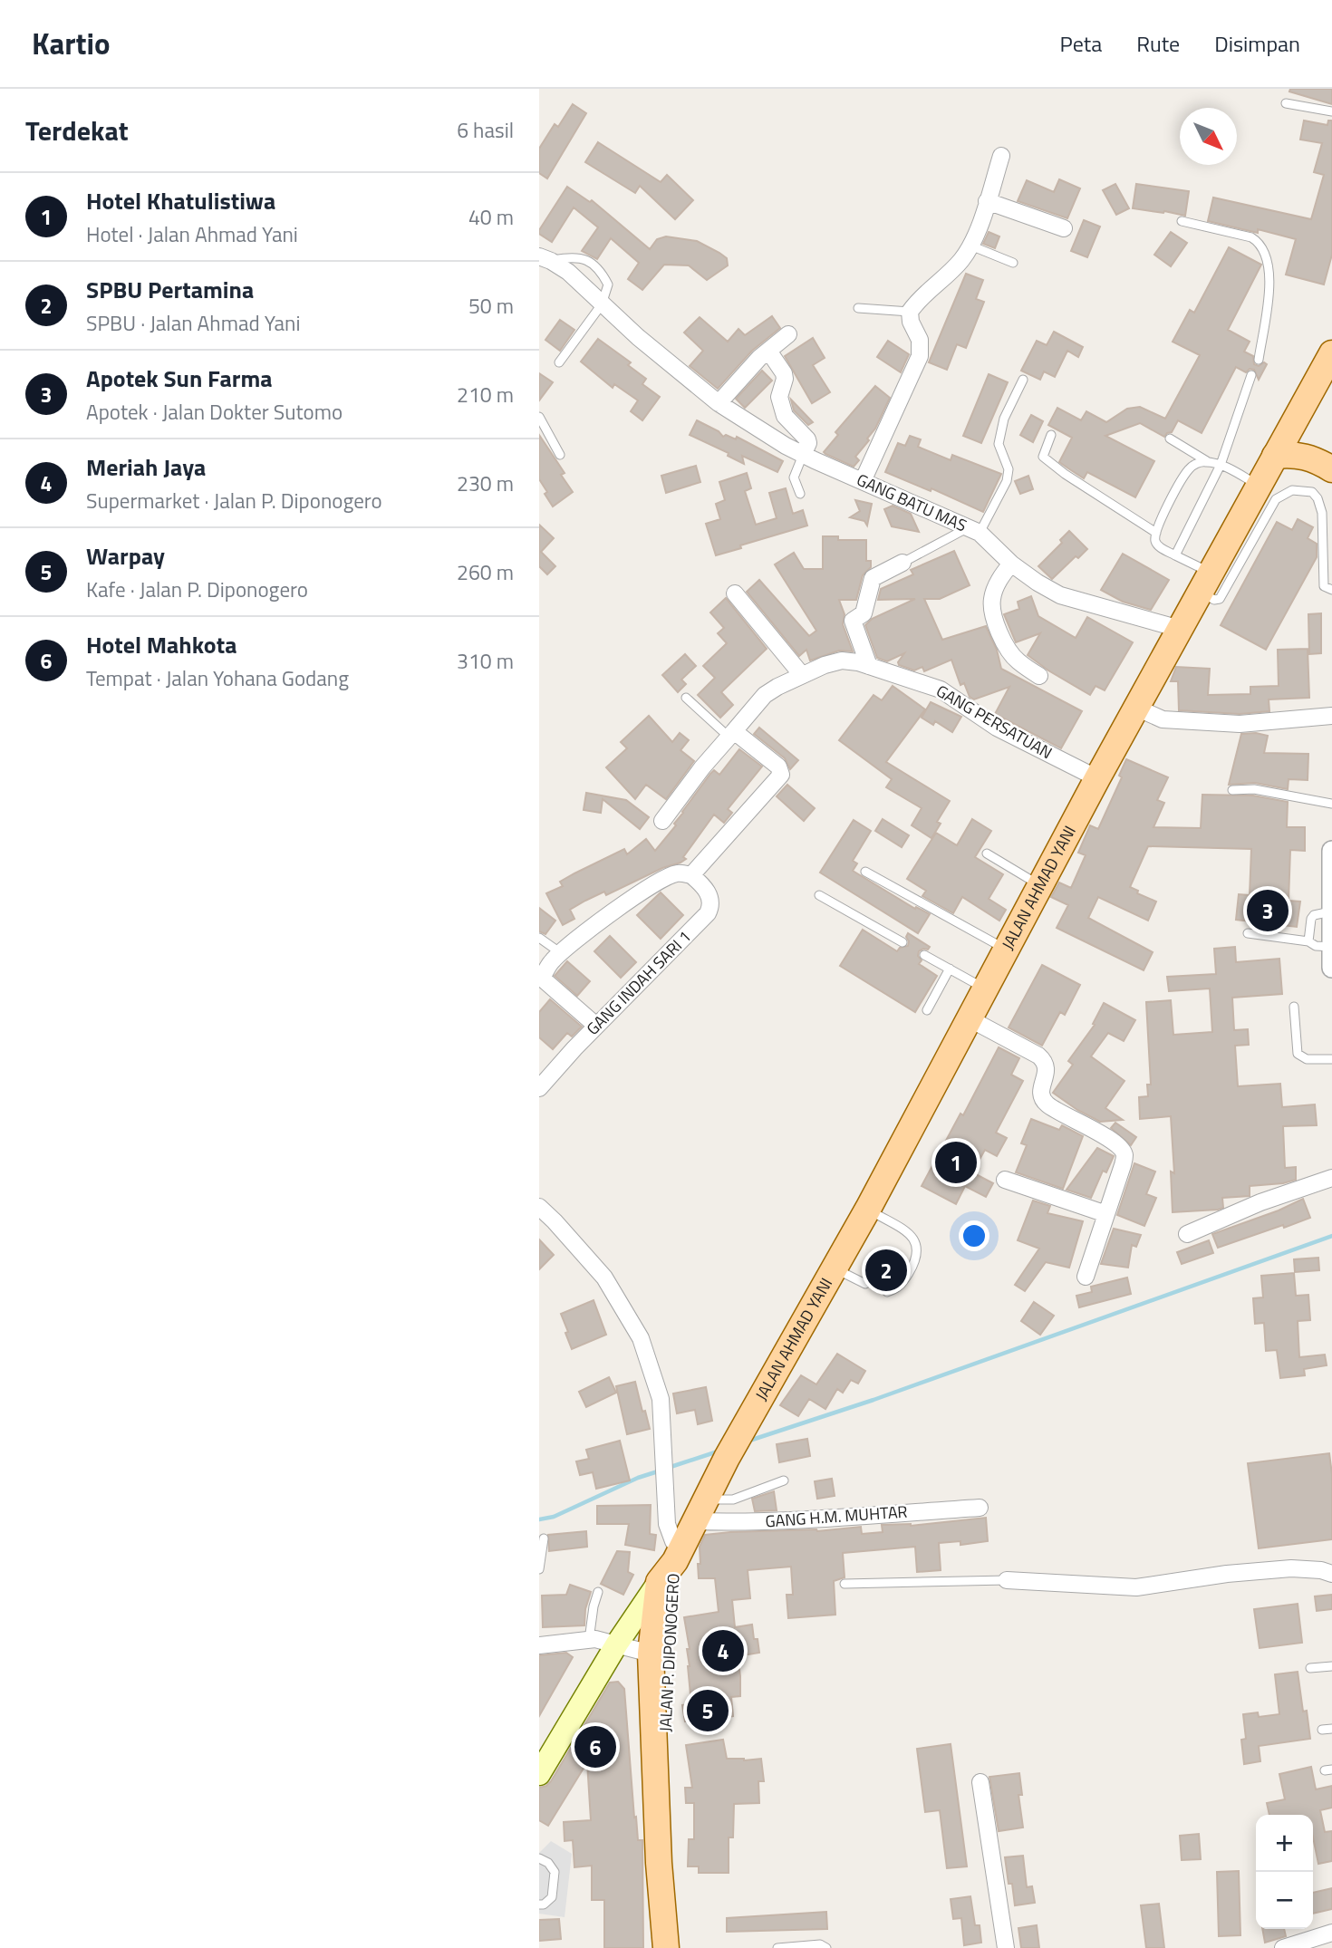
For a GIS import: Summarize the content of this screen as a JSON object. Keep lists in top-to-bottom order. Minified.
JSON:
{"streets":{"main road":["JALAN AHMAD YANI","JALAN P. DIPONOGERO"],"street":["GANG BATU MAS","GANG PERSATUAN","GANG INDAH SARI 1","GANG H.M. MUHTAR"]},"crossings":[["GANG BATU MAS","JALAN AHMAD YANI"],["GANG PERSATUAN","JALAN AHMAD YANI"],["JALAN AHMAD YANI","GANG H.M. MUHTAR"],["JALAN AHMAD YANI","JALAN P. DIPONOGERO"]],"north":"bottom right","page":{"header":"Kartio","nav":["Peta","Rute","Disimpan"],"heading":["Terdekat","6 hasil"],"list":[{"mark":"1","name":"Hotel Khatulistiwa","note":"Hotel · Jalan Ahmad Yani","value":"40 m"},{"mark":"2","name":"SPBU Pertamina","note":"SPBU · Jalan Ahmad Yani","value":"50 m"},{"mark":"3","name":"Apotek Sun Farma","note":"Apotek · Jalan Dokter Sutomo","value":"210 m"},{"mark":"4","name":"Meriah Jaya","note":"Supermarket · Jalan P. Diponogero","value":"230 m"},{"mark":"5","name":"Warpay","note":"Kafe · Jalan P. Diponogero","value":"260 m"},{"mark":"6","name":"Hotel Mahkota","note":"Tempat · Jalan Yohana Godang","value":"310 m"}],"pins":["3","1","2","4","5","6"],"map_buttons":["+","−"]}}
